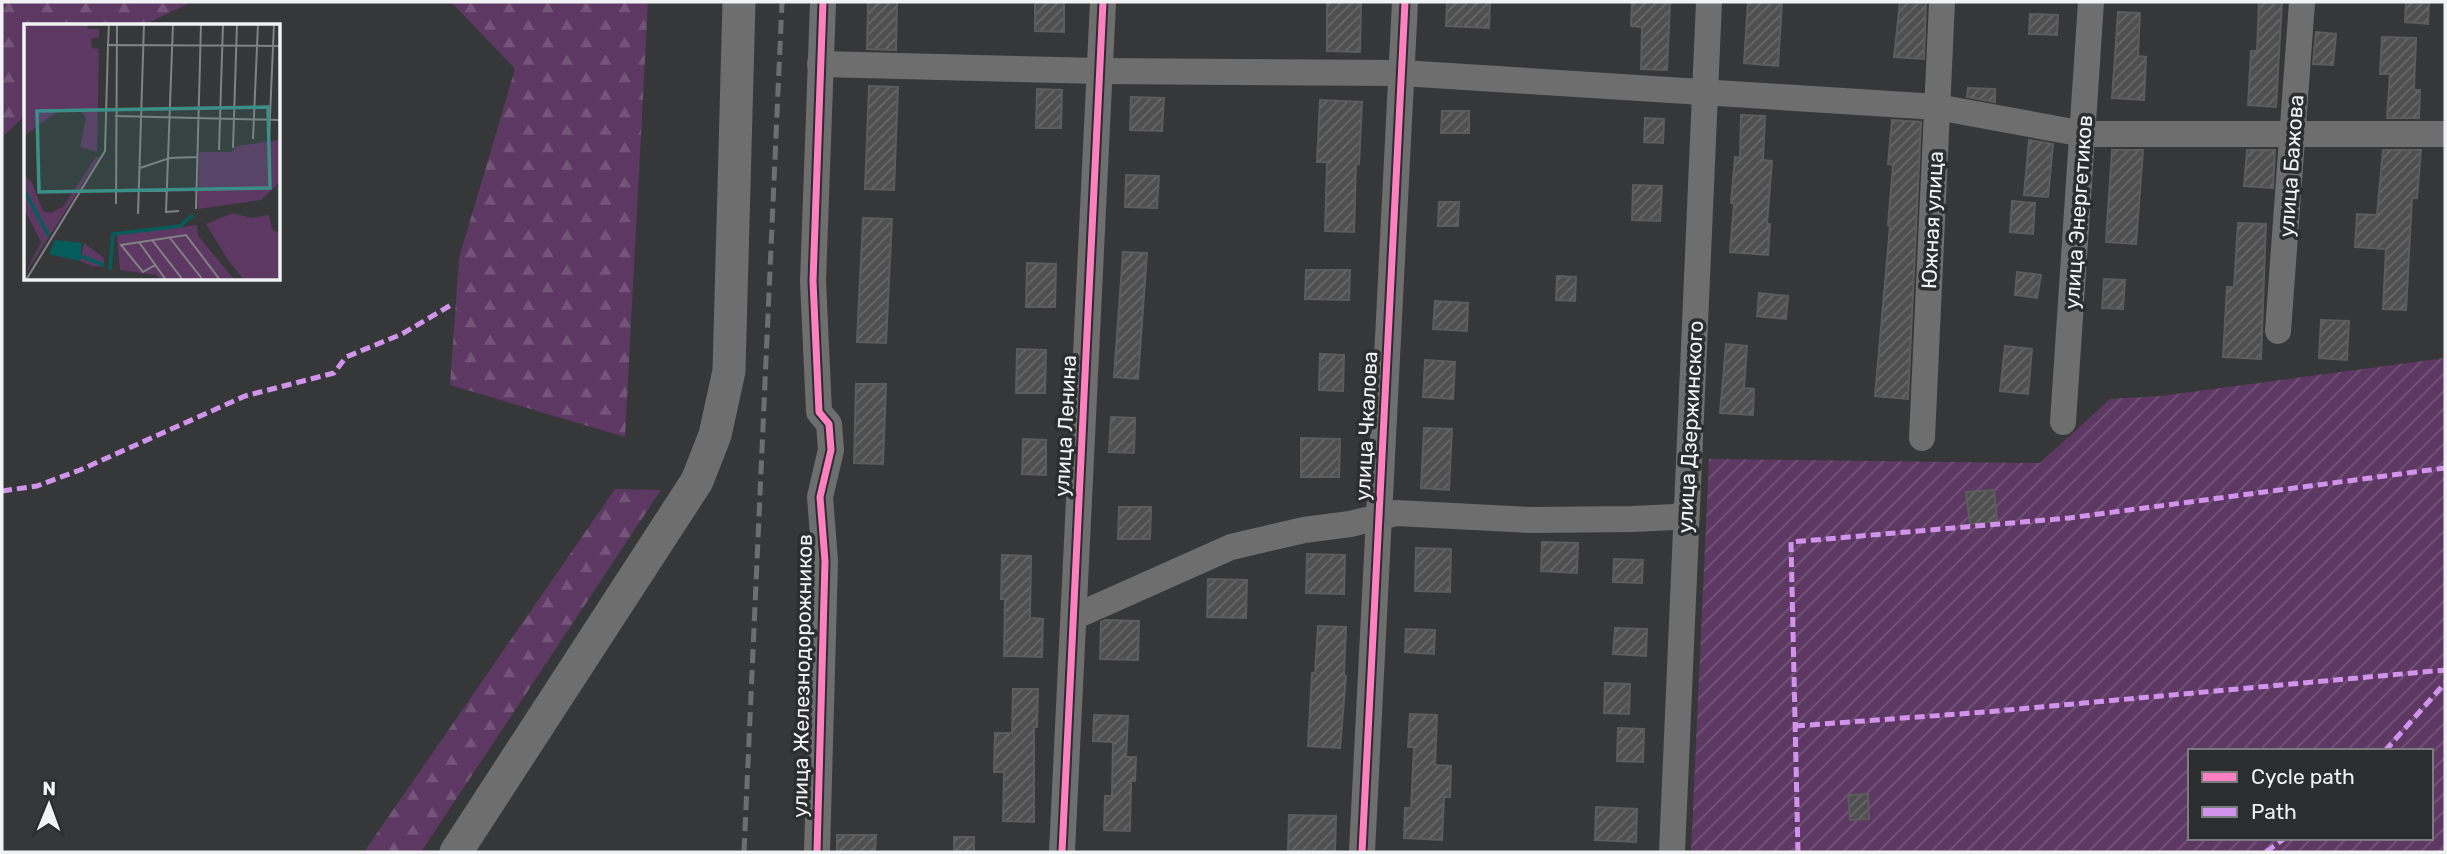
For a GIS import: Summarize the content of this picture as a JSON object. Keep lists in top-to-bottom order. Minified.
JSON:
{"streets":{"street":["улица Бажова","улица Энергетиков","Южная улица","улица Ленина","улица Чкалова","улица Дзержинского","улица Железнодорожников"]},"legend":["Cycle path","Path"],"north":"top"}
